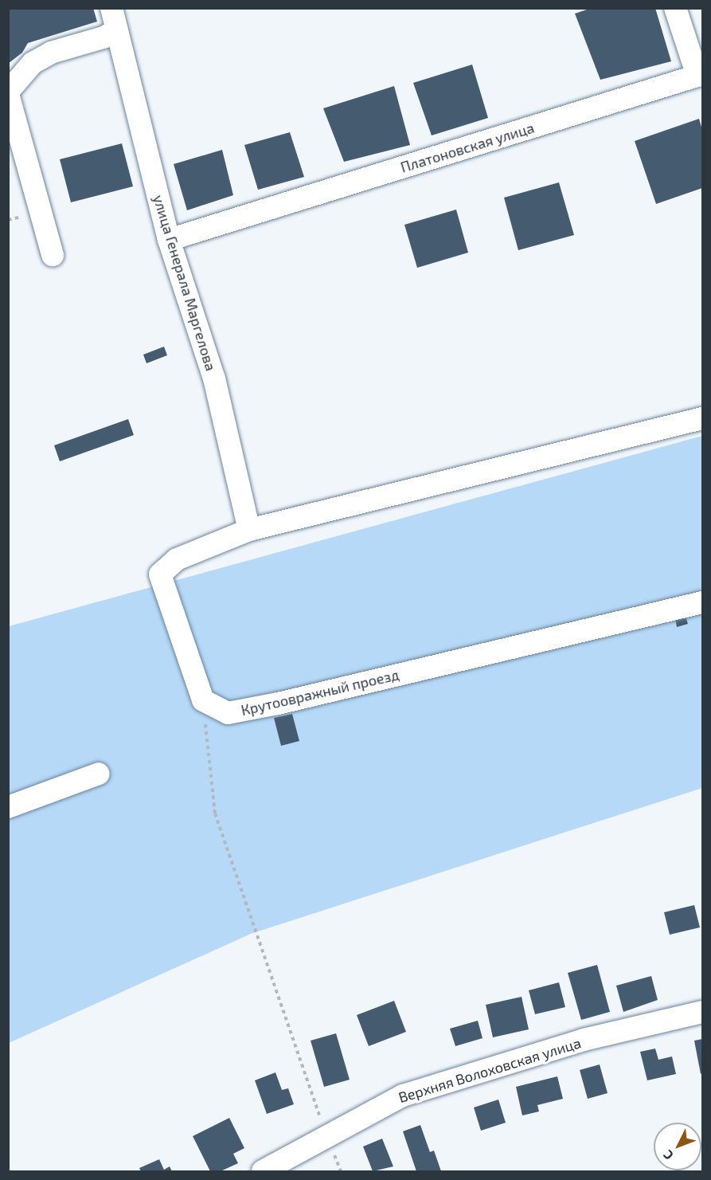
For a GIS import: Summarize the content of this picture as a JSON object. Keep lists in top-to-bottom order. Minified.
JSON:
{"streets":{"street":["Платоновская улица","улица Генерала Маргелова","Крутоовражный проезд","Верхняя Волоховская улица"]},"crossings":[["Платоновская улица","улица Генерала Маргелова"]],"north":"bottom left"}
